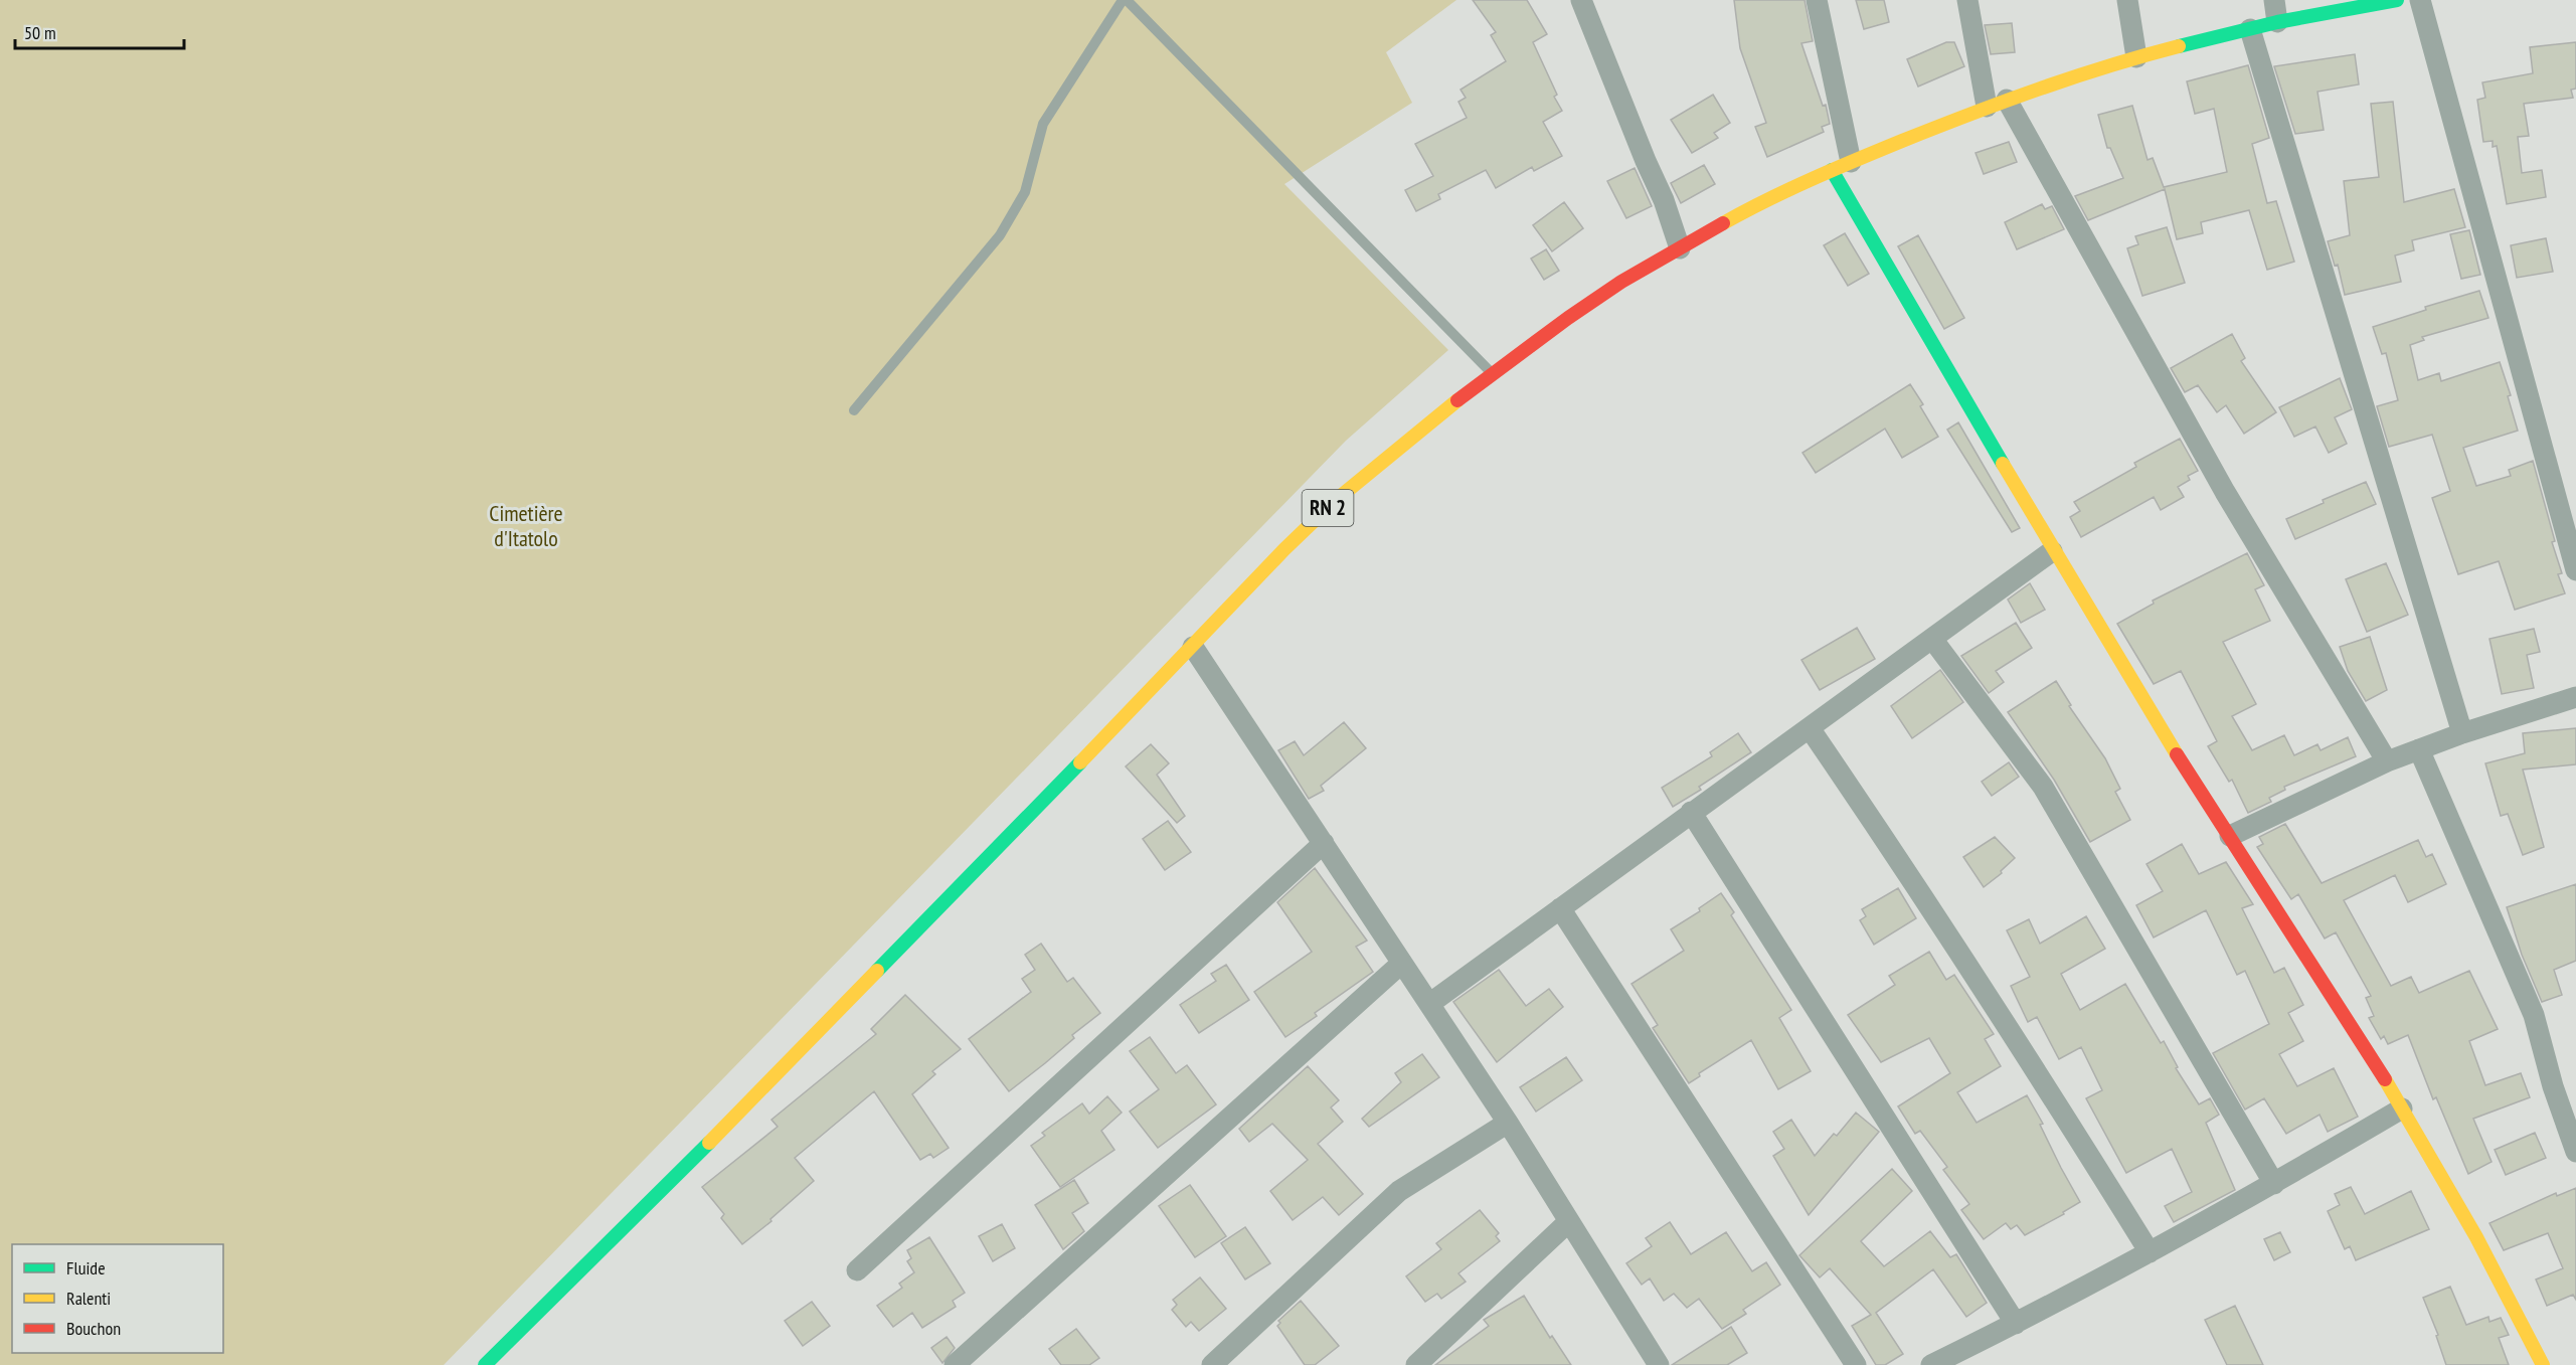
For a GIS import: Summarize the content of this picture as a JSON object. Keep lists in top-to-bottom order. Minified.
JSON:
{"streets":{"main road":["RN 2"]},"parks":["Cimetière d'Itatolo"],"legend":["Fluide","Ralenti","Bouchon"],"scale_bar":"50 m"}
